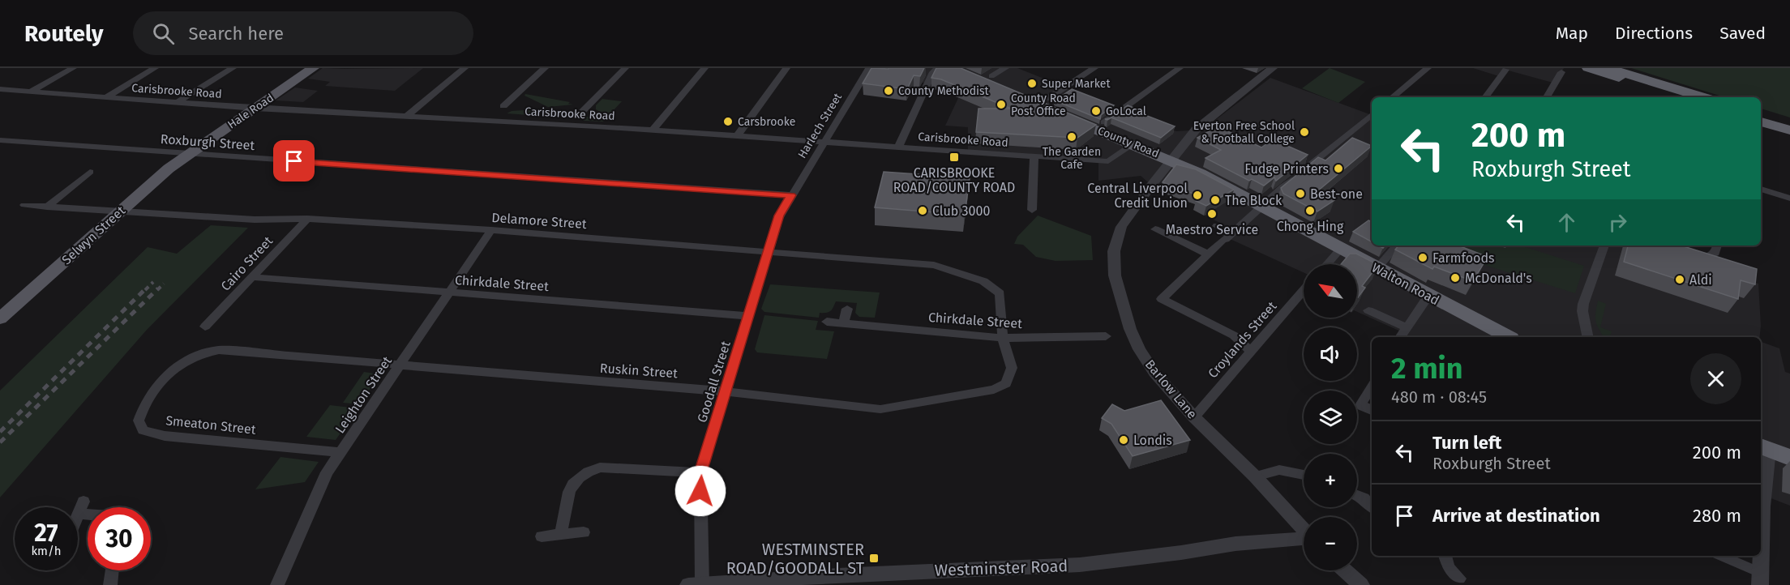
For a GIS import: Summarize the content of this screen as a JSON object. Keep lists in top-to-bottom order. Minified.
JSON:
{"streets":{"highway":["County Road","Walton Road"],"main road":["Hale Road","Selwyn Street"],"street":["Carisbrooke Road","Harlech Street","Roxburgh Street","Delamore Street","Cairo Street","Chirkdale Street","Croylands Street","Ruskin Street","Goodall Street","Barlow Lane","Leighton Street","Smeaton Street","Westminster Road"]},"crossings":[["Carisbrooke Road","Hale Road"],["Carisbrooke Road","Harlech Street"],["Carisbrooke Road","County Road"],["Hale Road","Roxburgh Street"],["Hale Road","Selwyn Street"],["Harlech Street","Roxburgh Street"],["Harlech Street","Goodall Street"],["Roxburgh Street","Selwyn Street"],["Roxburgh Street","Goodall Street"],["County Road","Walton Road"],["County Road","Barlow Lane"],["Delamore Street","Selwyn Street"],["Delamore Street","Cairo Street"],["Delamore Street","Chirkdale Street"],["Delamore Street","Ruskin Street"],["Delamore Street","Goodall Street"],["Delamore Street","Leighton Street"],["Cairo Street","Chirkdale Street"],["Chirkdale Street","Ruskin Street"],["Chirkdale Street","Goodall Street"],["Chirkdale Street","Leighton Street"],["Walton Road","Barlow Lane"],["Croylands Street","Barlow Lane"],["Ruskin Street","Goodall Street"],["Ruskin Street","Leighton Street"],["Ruskin Street","Smeaton Street"],["Goodall Street","Westminster Road"],["Leighton Street","Smeaton Street"]],"places":{"other":["Super Market","County Methodist","County Road Post Office","GoLocal","Carsbrooke","Everton Free School & Football College","The Garden Cafe","Fudge Printers","Best-one","Central Liverpool Credit Union","The Block","Club 3000","Chong Hing","Maestro Service","Farmfoods","McDonald's","Aldi","Londis"],"transit":["CARISBROOKE ROAD/COUNTY ROAD","WESTMINSTER ROAD/GOODALL ST"]},"north":"top left","page":{"header":"Routely","search":"Search here","nav":["Map","Directions","Saved"],"turn":["200 m","Roxburgh Street"],"map_buttons":["+","−"],"heading":["2 min","480 m · 08:45"],"list":[{"name":"Turn left","note":"Roxburgh Street","value":"200 m"},{"name":"Arrive at destination","value":"280 m"}],"speed":"27 km/h","limit":"30"}}
